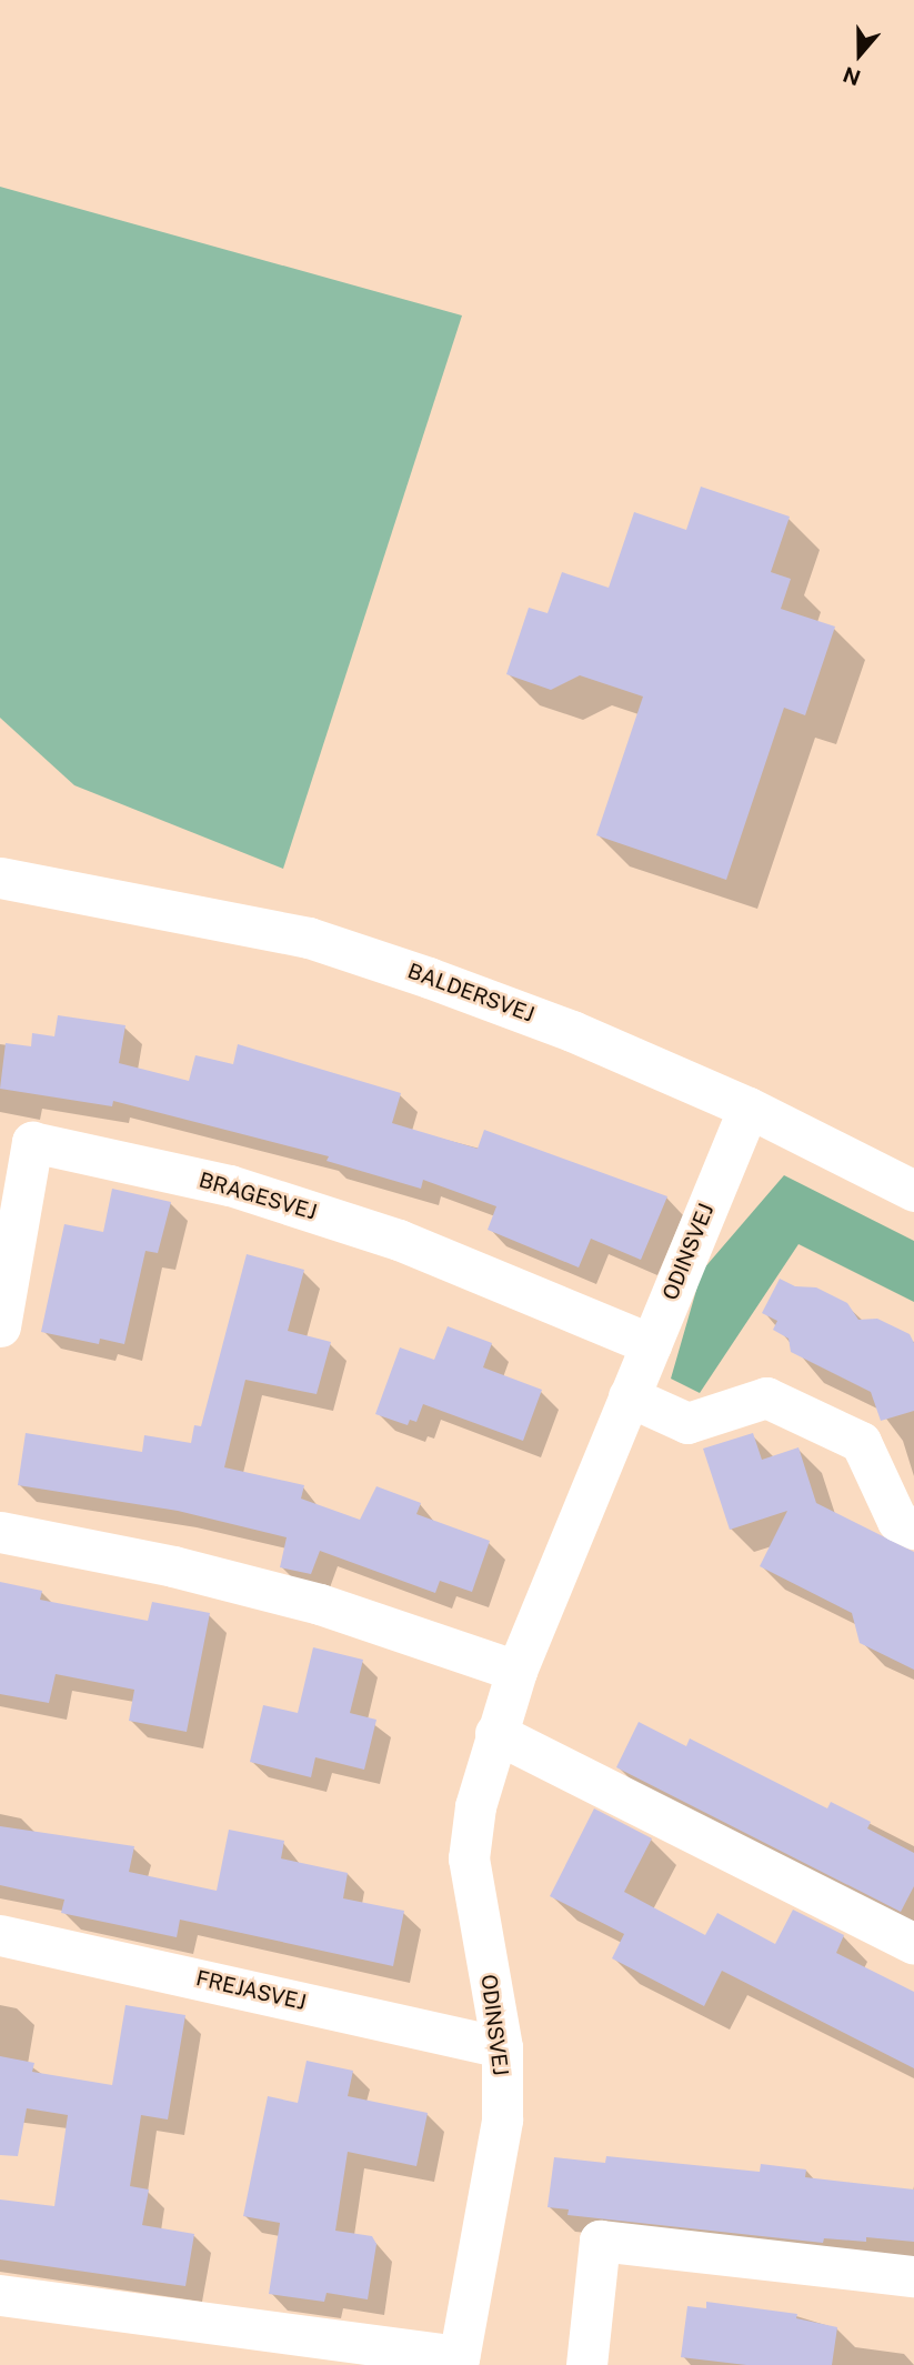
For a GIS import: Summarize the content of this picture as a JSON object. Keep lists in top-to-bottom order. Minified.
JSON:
{"streets":{"street":["BALDERSVEJ","BRAGESVEJ","ODINSVEJ","FREJASVEJ"]},"crossings":[["BALDERSVEJ","ODINSVEJ"],["BRAGESVEJ","ODINSVEJ"],["ODINSVEJ","FREJASVEJ"]],"north":"bottom"}
